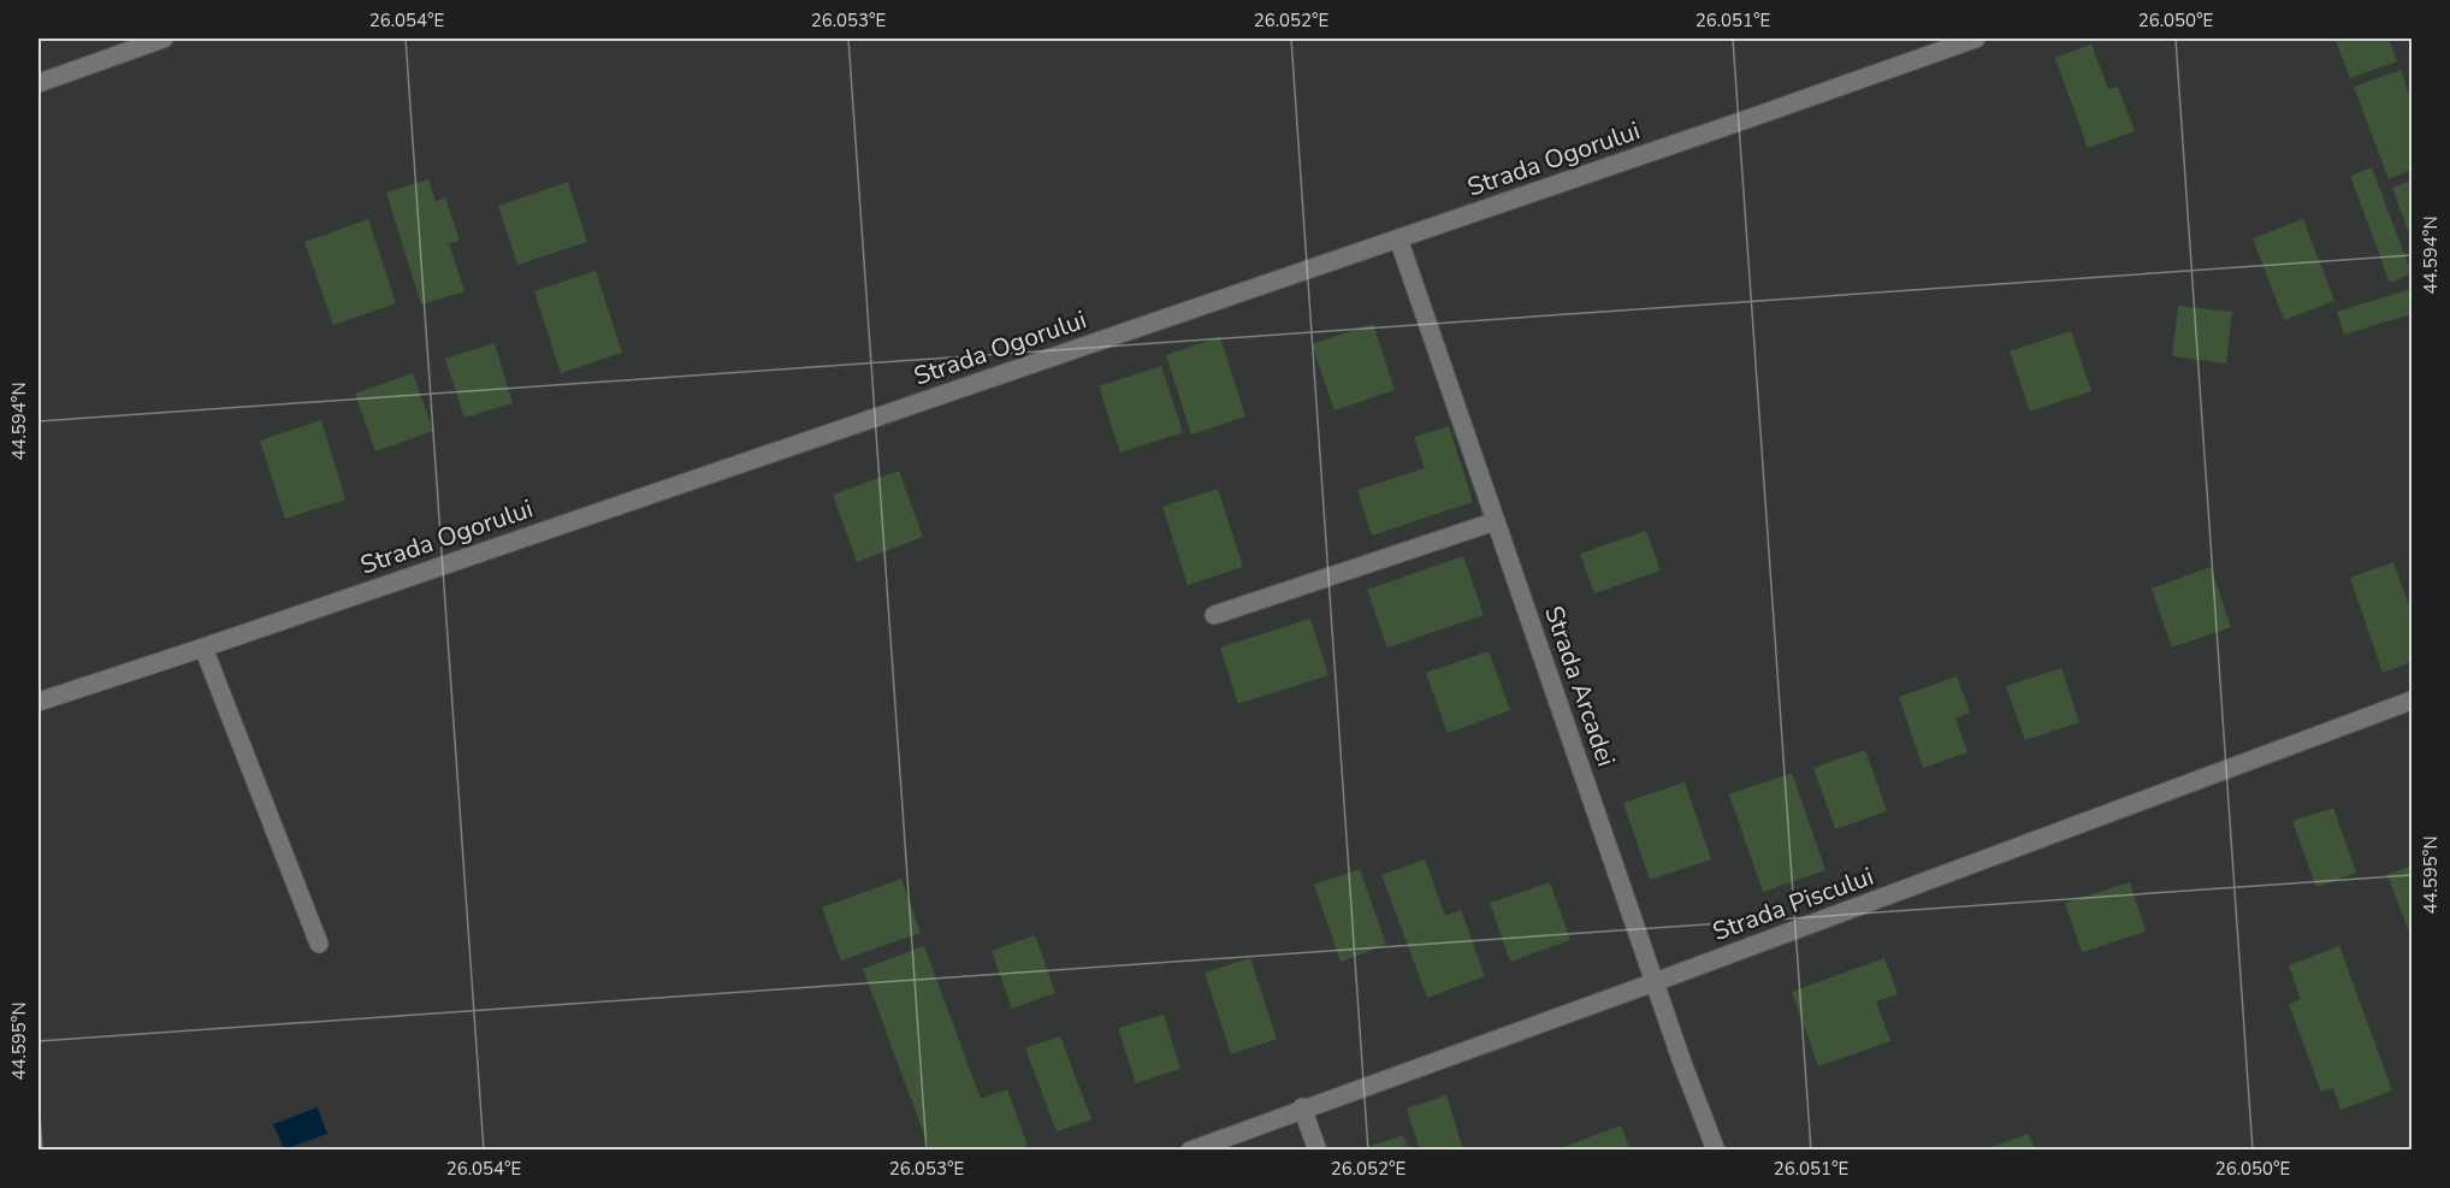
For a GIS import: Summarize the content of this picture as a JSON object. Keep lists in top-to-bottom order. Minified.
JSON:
{"streets":{"street":["Strada Ogorului","Strada Arcadei","Strada Piscului"]},"crossings":[["Strada Ogorului","Strada Arcadei"],["Strada Arcadei","Strada Piscului"]],"coordinates":["26.054°E","26.053°E","26.052°E","26.051°E","26.050°E","44.594°N","44.595°N"]}
